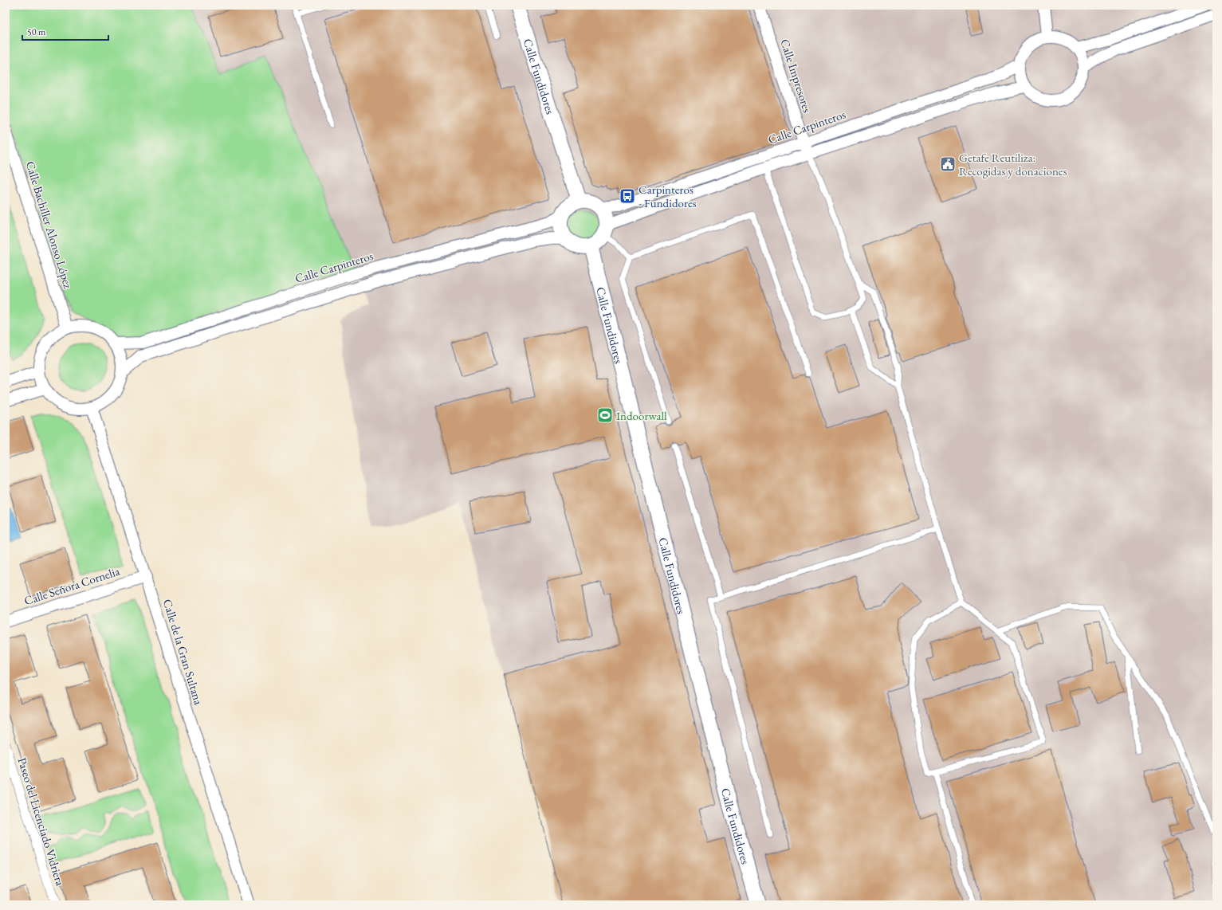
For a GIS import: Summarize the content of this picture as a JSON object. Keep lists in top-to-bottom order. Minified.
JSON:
{"streets":{"street":["Calle Fundidores","Calle Impresores","Calle Carpinteros","Calle Bachiller Alonso López","Calle Señora Cornelia","Calle de la Gran Sultana","Paseo del Licenciado Vidriera"]},"crossings":[["Calle Fundidores","Calle Carpinteros"],["Calle Impresores","Calle Carpinteros"],["Calle Carpinteros","Calle Bachiller Alonso López"],["Calle Carpinteros","Calle de la Gran Sultana"],["Calle Bachiller Alonso López","Calle de la Gran Sultana"],["Calle Señora Cornelia","Calle de la Gran Sultana"]],"places":{"public building":["Getafe Reutiliza: Recogidas y donaciones"],"bus stop":["Carpinteros - Fundidores"],"sports":["Indoorwall"]},"scale_bar":"50 m"}
